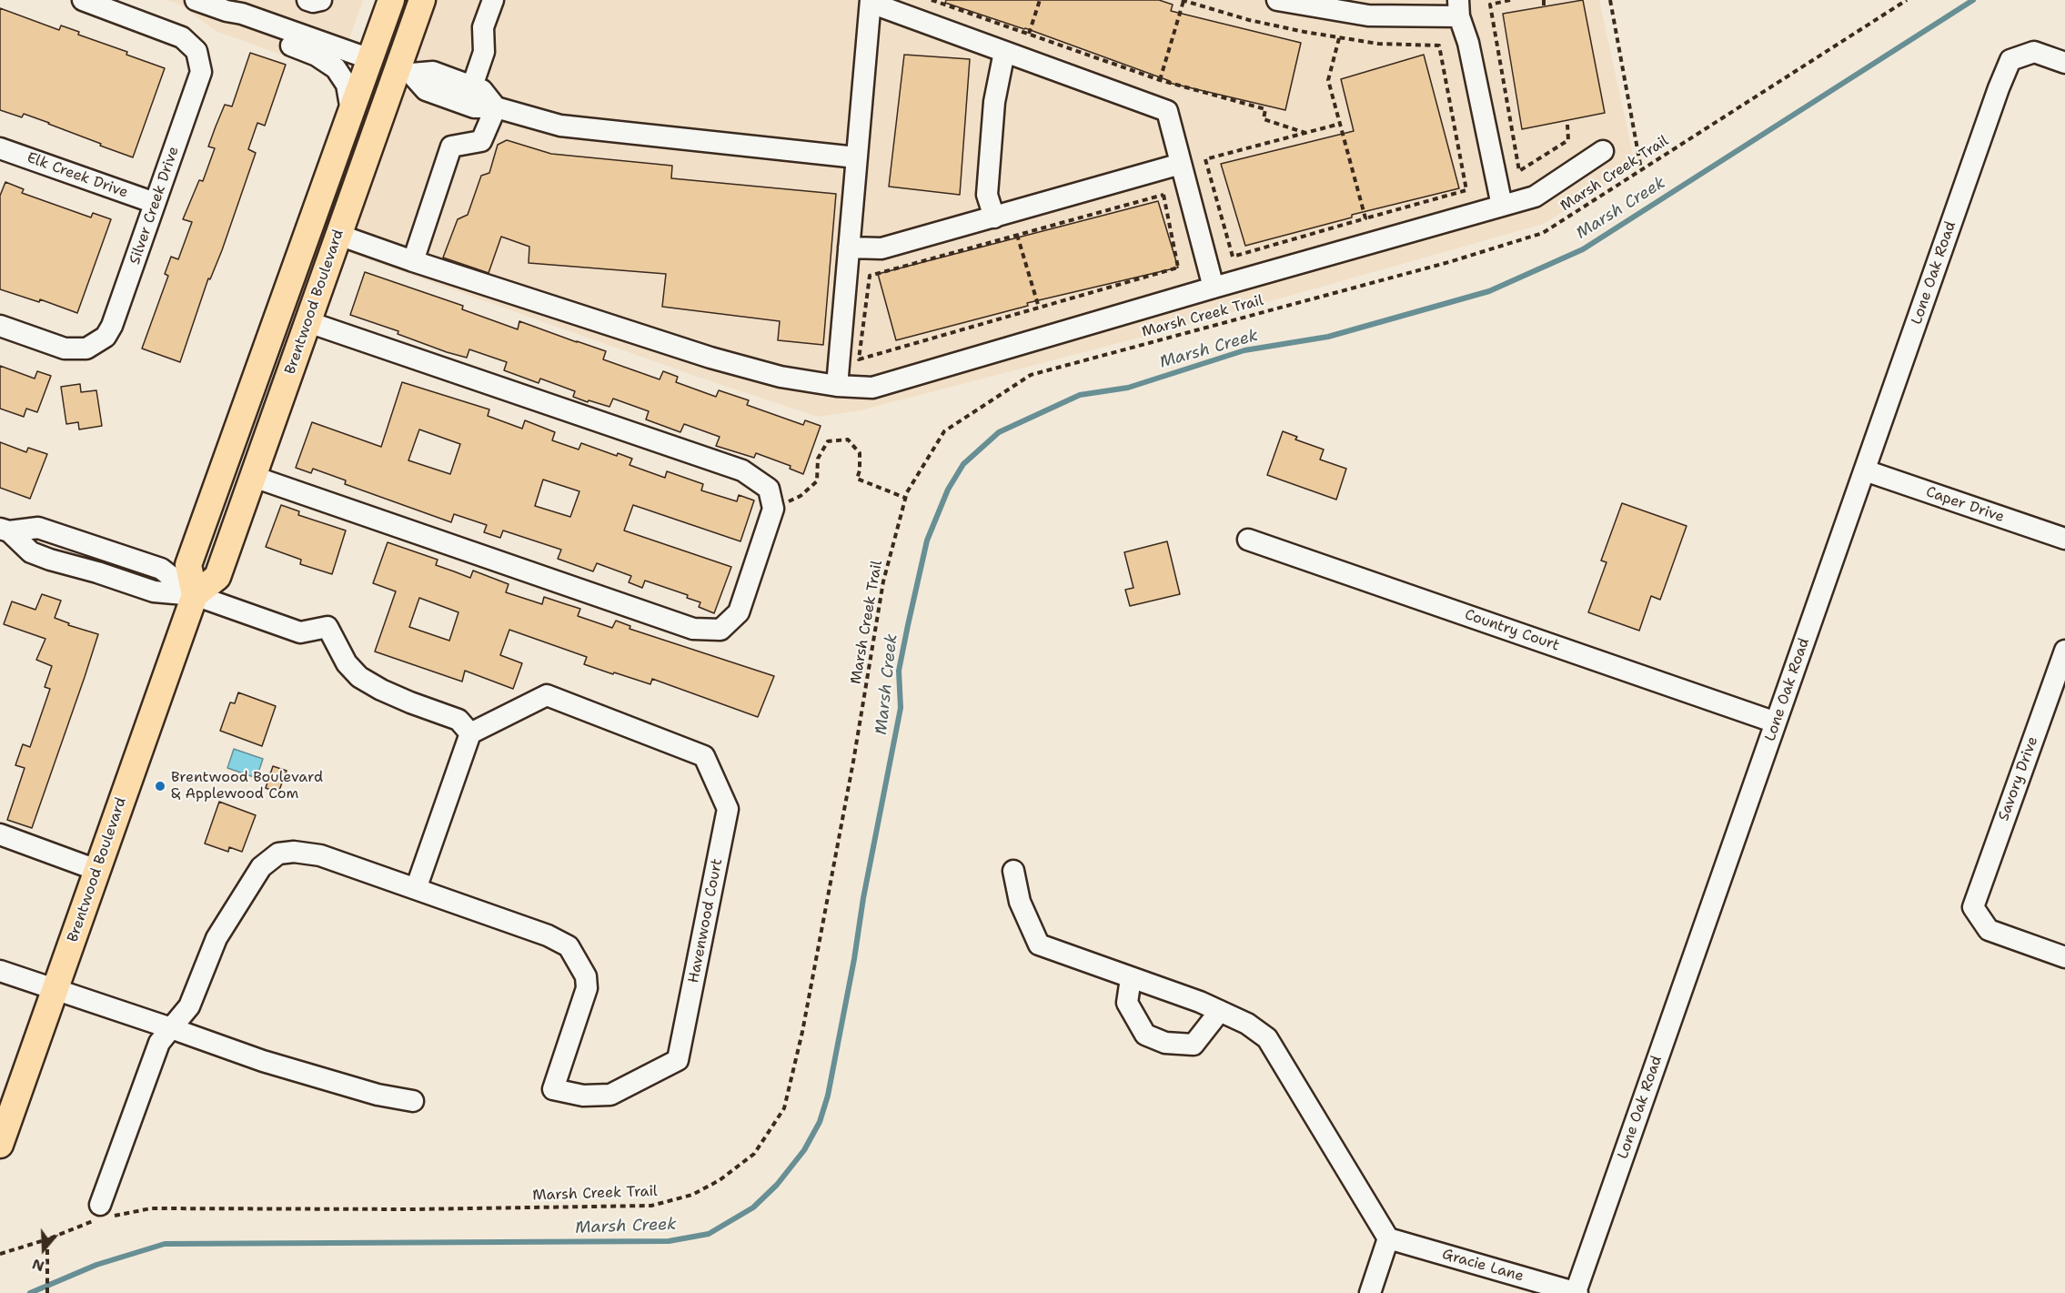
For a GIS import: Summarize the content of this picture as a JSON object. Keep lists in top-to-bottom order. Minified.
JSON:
{"streets":{"main road":["Brentwood Boulevard"],"street":["Elk Creek Drive","Silver Creek Drive","Lone Oak Road","Caper Drive","Country Court","Savory Drive","Havenwood Court","Gracie Lane"],"path":["Marsh Creek Trail"]},"crossings":[["Marsh Creek Trail","Havenwood Court"],["Elk Creek Drive","Silver Creek Drive"],["Lone Oak Road","Caper Drive"],["Lone Oak Road","Country Court"],["Lone Oak Road","Gracie Lane"]],"water":["Marsh Creek"],"places":["Brentwood Boulevard & Applewood Com"],"north":"bottom"}
